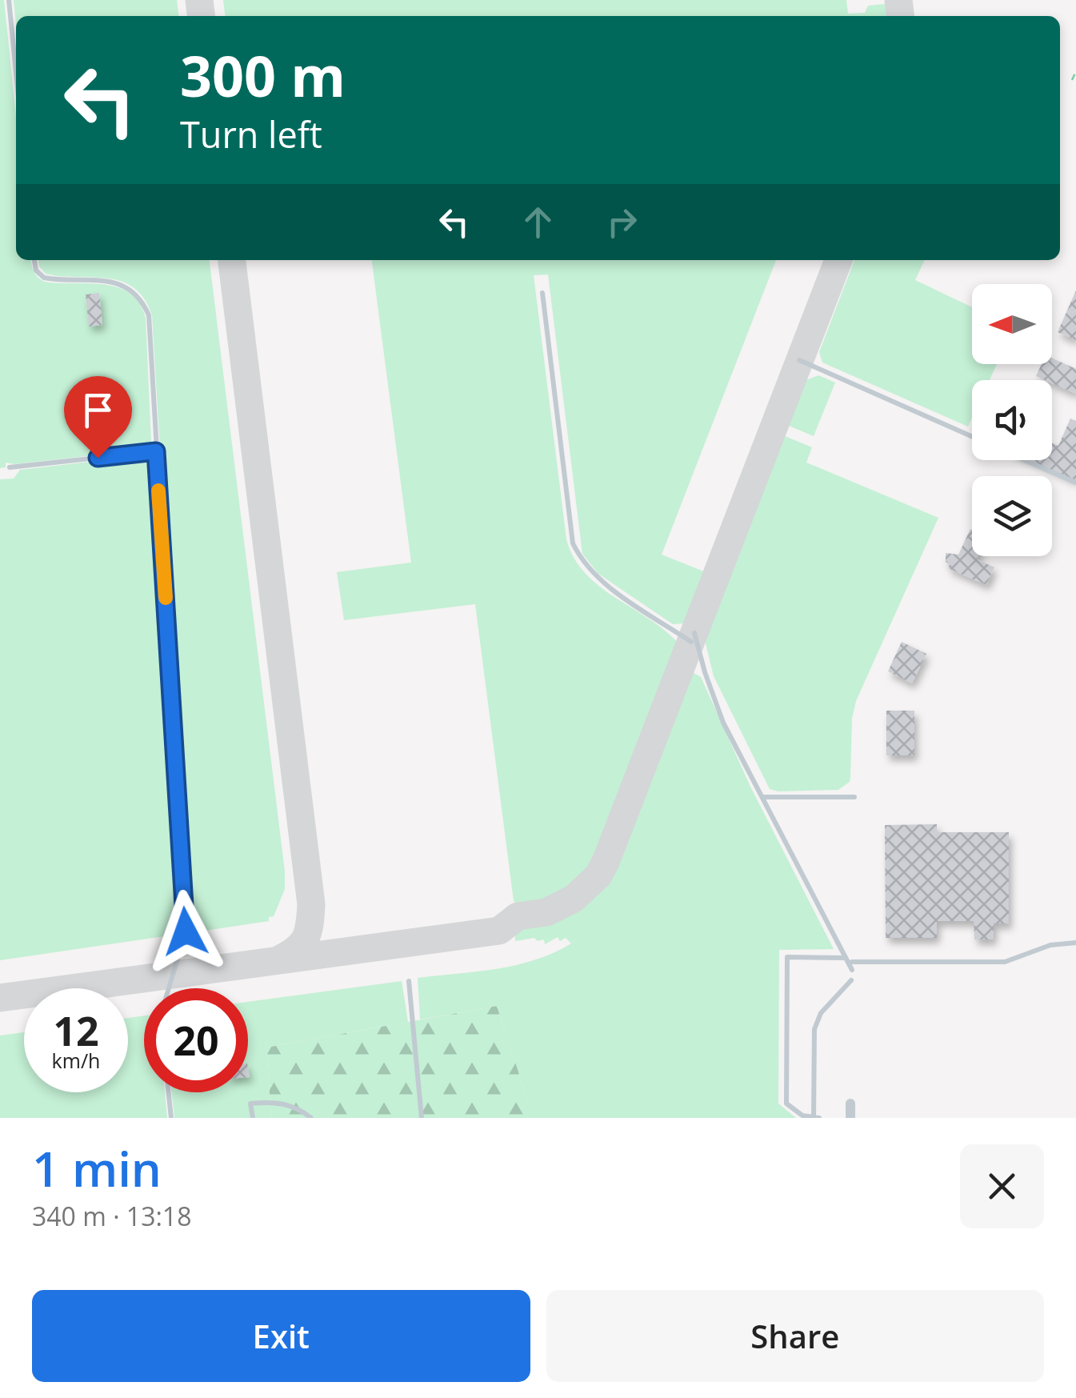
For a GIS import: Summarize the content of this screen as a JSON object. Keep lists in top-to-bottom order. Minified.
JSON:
{"north":"left","page":{"turn":["300 m","Turn left"],"speed":"12 km/h","limit":"20","heading":["1 min","340 m · 13:18"],"buttons":["Exit","Share"]}}
